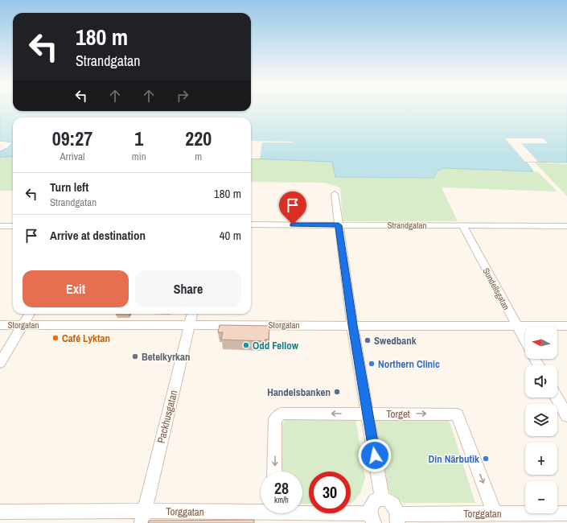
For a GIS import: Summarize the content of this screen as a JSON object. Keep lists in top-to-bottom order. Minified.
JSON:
{"streets":{"street":["Strandgatan","Sundellsgatan","Storgatan","Torget","Packhusgatan","Torggatan"]},"crossings":[["Strandgatan","Sundellsgatan"],["Sundellsgatan","Storgatan"],["Storgatan","Packhusgatan"],["Torget","Torggatan"],["Packhusgatan","Torggatan"]],"places":["Café Lyktan","Swedbank","Odd Fellow","Betelkyrkan","Northern Clinic","Handelsbanken","Din Närbutik"],"north":"left","page":{"turn":["180 m","Strandgatan"],"eta":["09:27","Arrival","1","min","220","m"],"list":[{"name":"Turn left","note":"Strandgatan","value":"180 m"},{"name":"Arrive at destination","value":"40 m"}],"buttons":["Exit","Share"],"map_buttons":["+","−"],"speed":"28 km/h","limit":"30"}}
